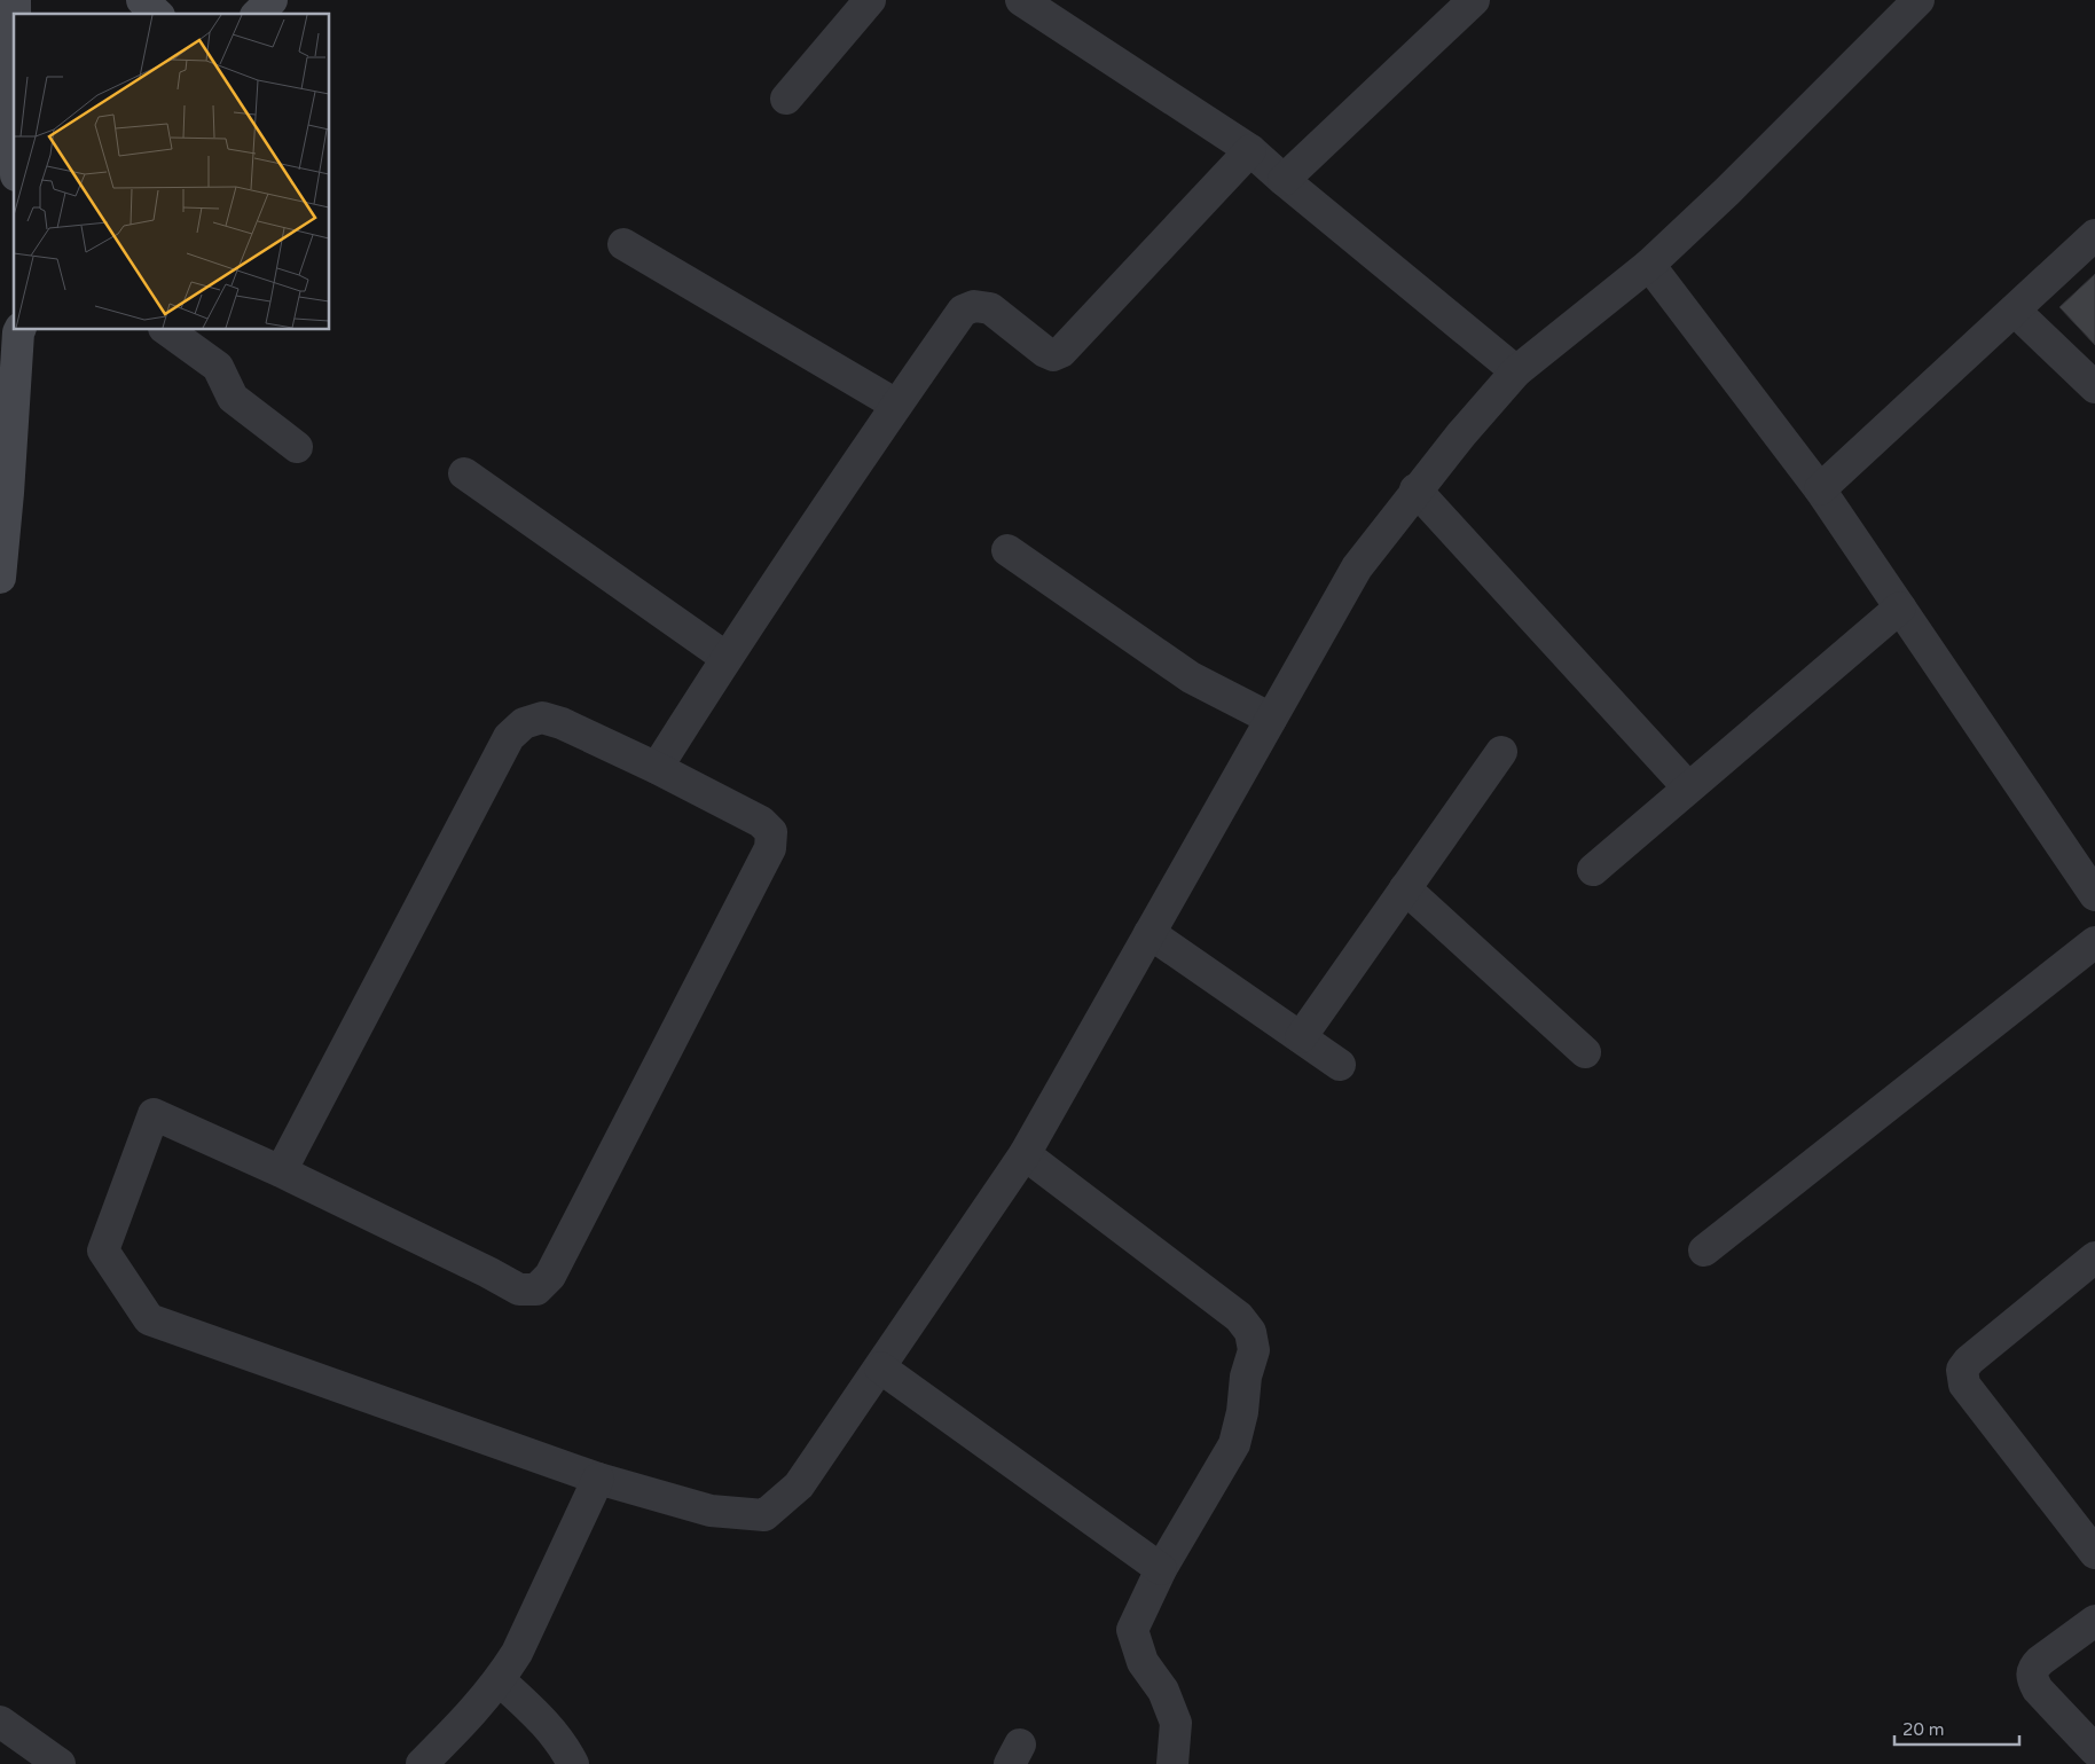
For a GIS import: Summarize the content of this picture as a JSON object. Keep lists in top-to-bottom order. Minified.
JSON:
{"scale_bar":"20 m"}
